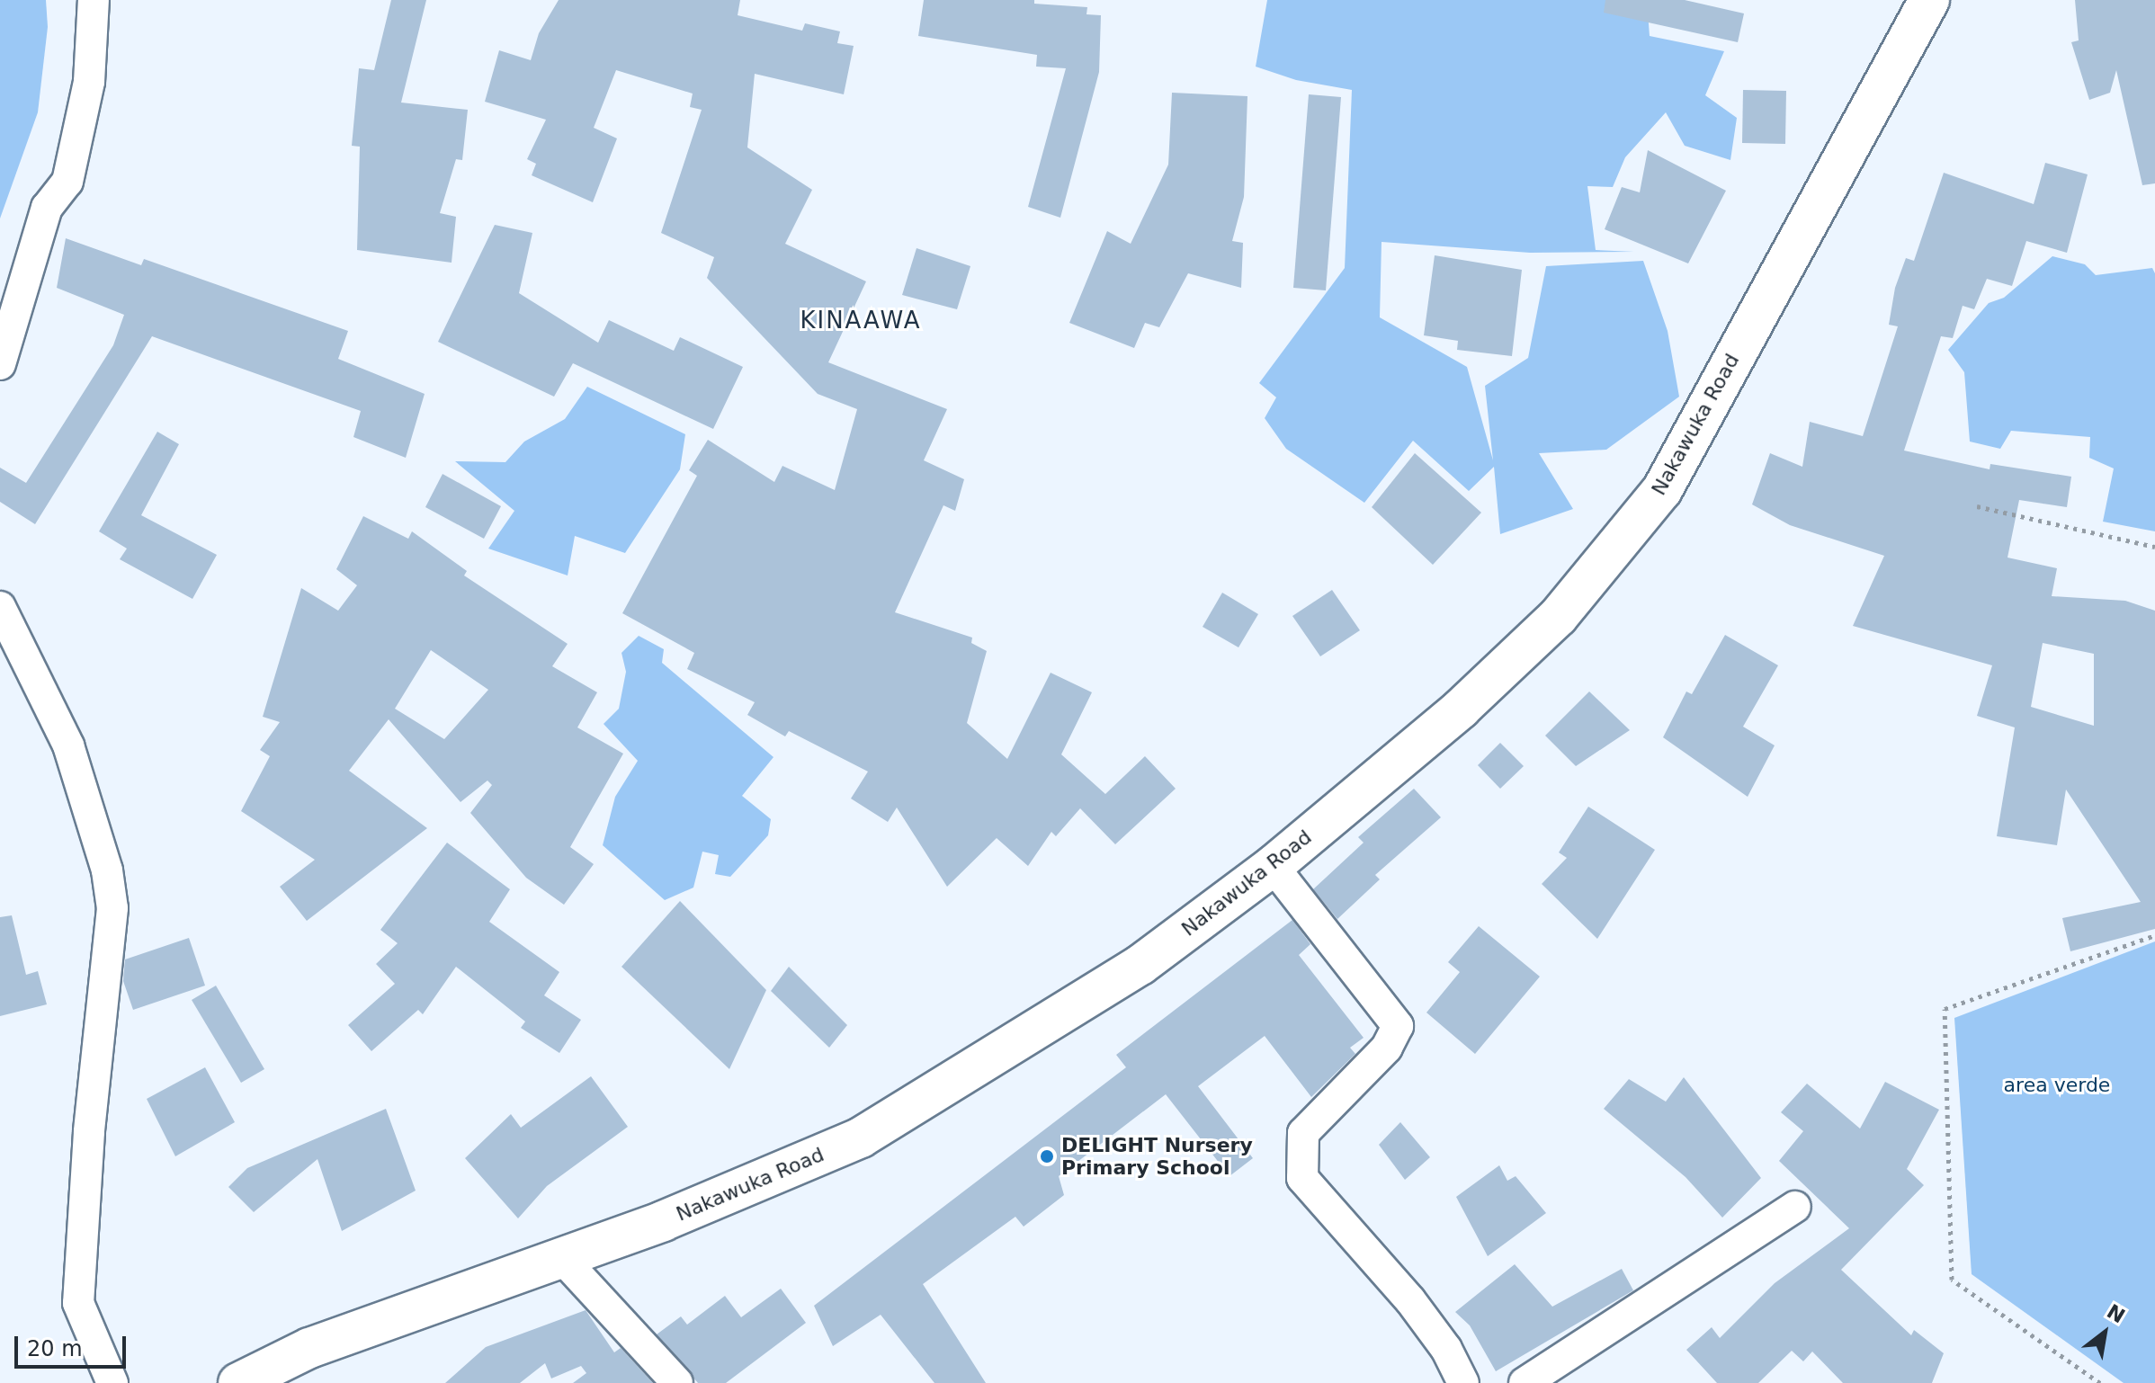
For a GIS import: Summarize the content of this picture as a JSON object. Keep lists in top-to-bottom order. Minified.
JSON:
{"streets":{"main road":["Nakawuka Road"]},"districts":["KINAAWA"],"parks":["area verde"],"places":["DELIGHT Nursery Primary School"],"scale_bar":"20 m","north":"top right"}
